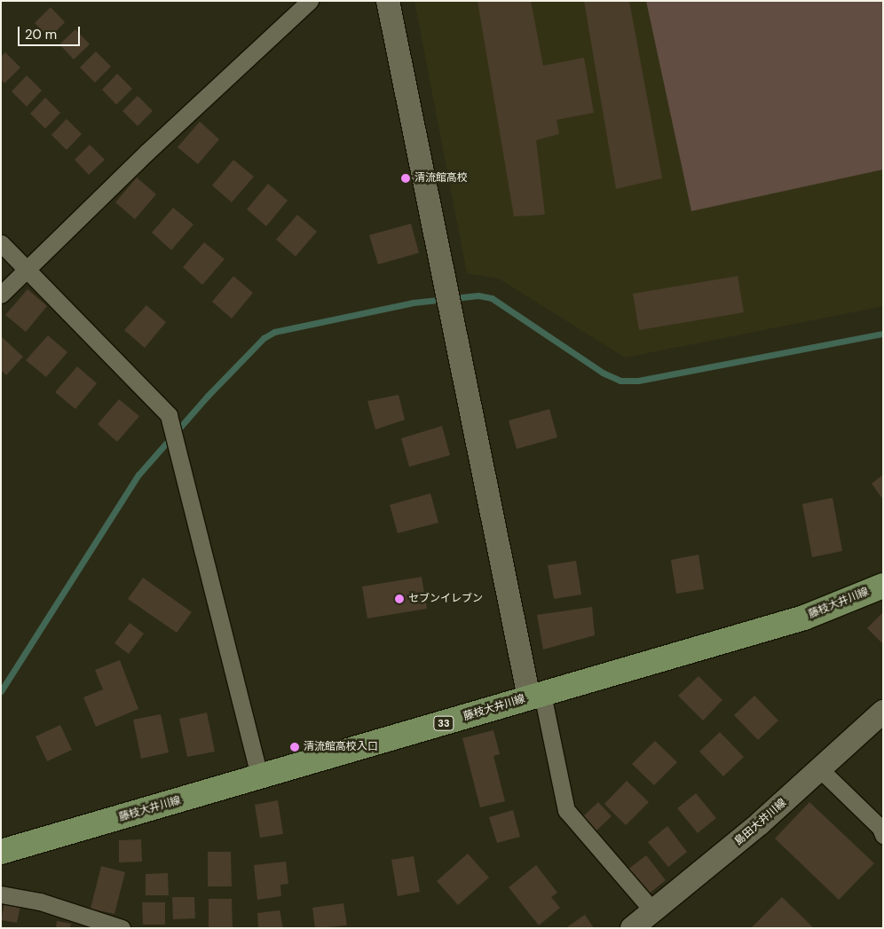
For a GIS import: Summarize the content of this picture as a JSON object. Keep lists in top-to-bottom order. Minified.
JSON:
{"streets":{"main road":["藤枝大井川線","33"],"street":["島田大井川線"]},"places":["清流館高校","セブンイレブン","清流館高校入口"],"scale_bar":"20 m"}
